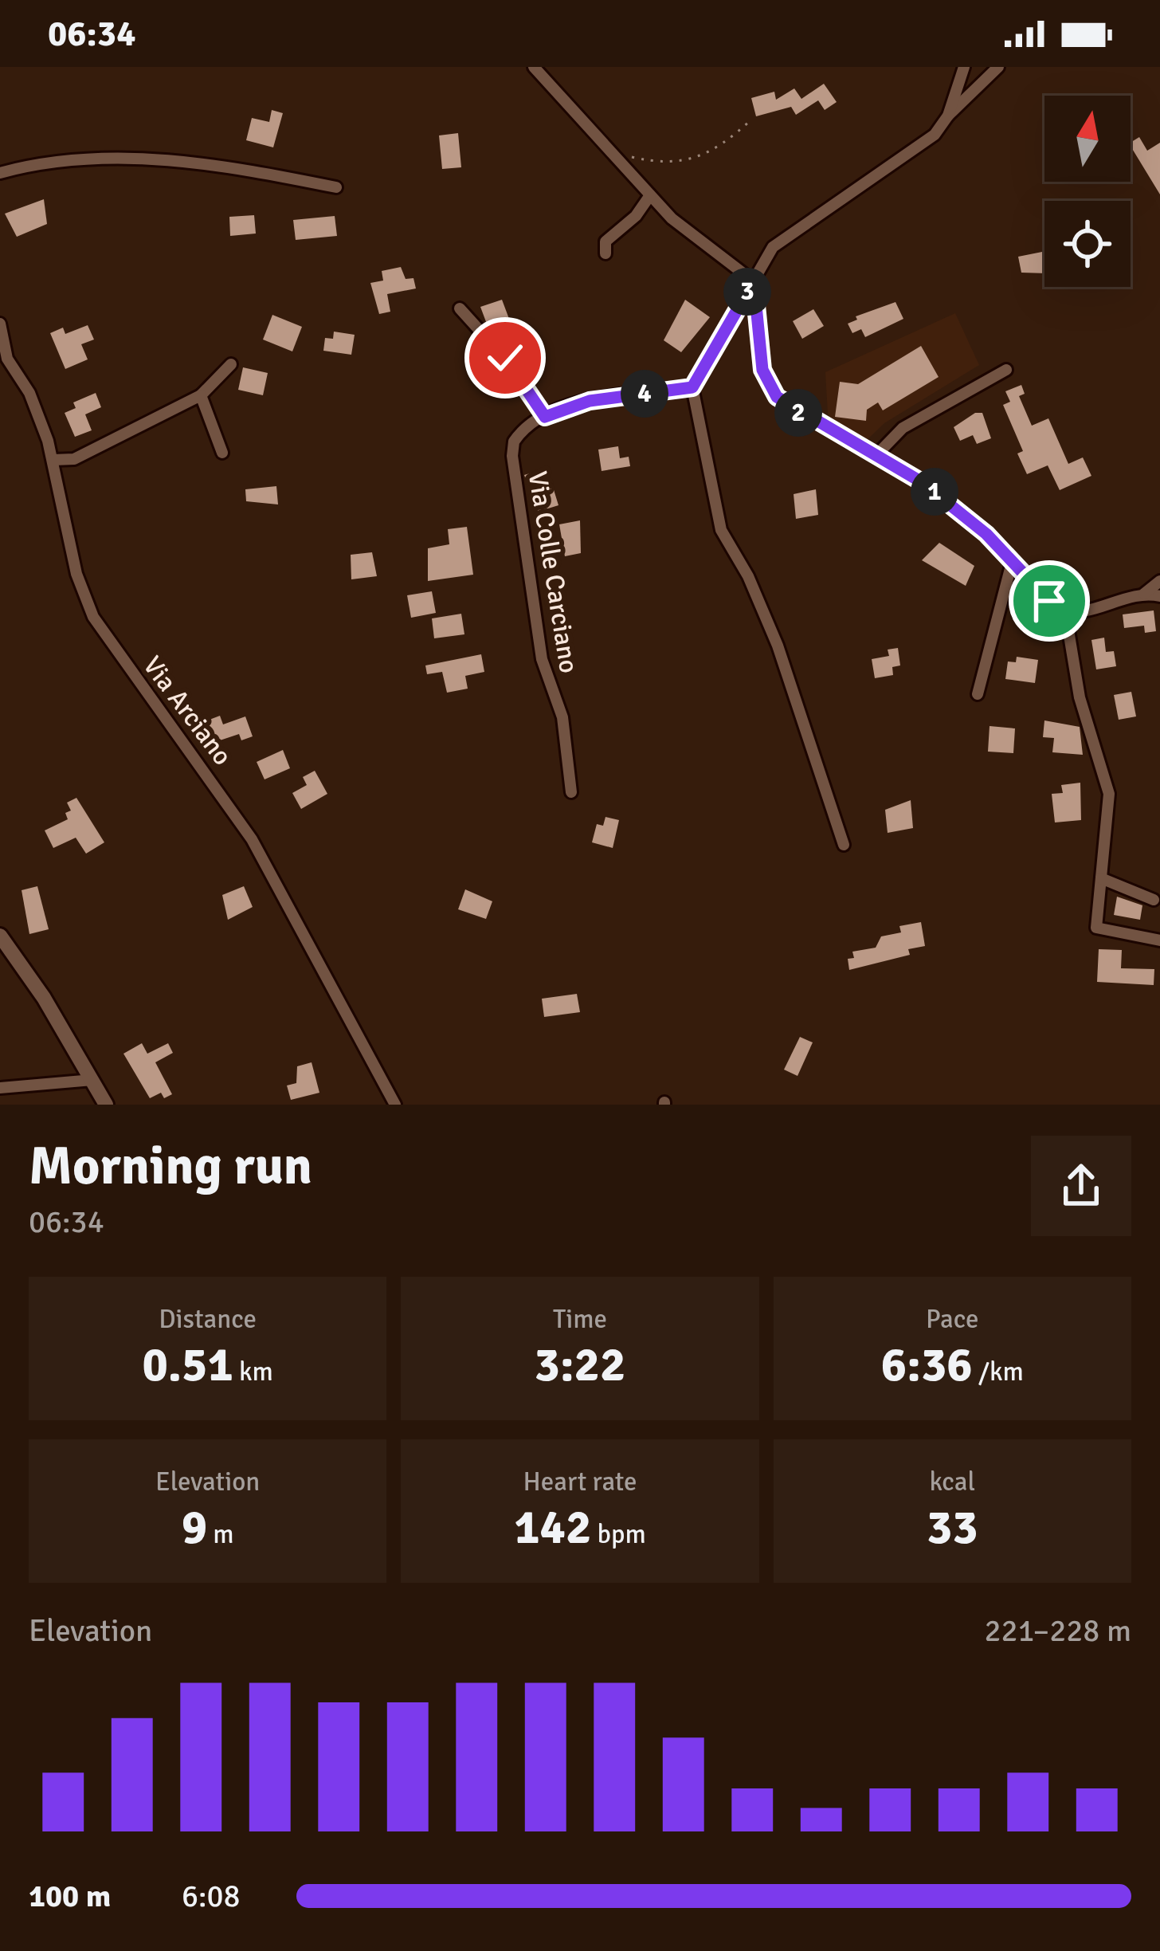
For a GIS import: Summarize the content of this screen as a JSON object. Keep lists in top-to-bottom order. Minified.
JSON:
{"streets":{"street":["Via Colle Carciano","Via Arciano"]},"north":"top","page":{"status":"06:34","pins":["3","4","2","1"],"heading":["Morning run","06:34"],"stats":[["Distance","0.51 km"],["Time","3:22"],["Pace","6:36 /km"],["Elevation","9 m"],["Heart rate","142 bpm"],["kcal","33"]],"chart":["Elevation","221–228 m"],"list":[{"name":"100 m","note":"6:08"}]}}
